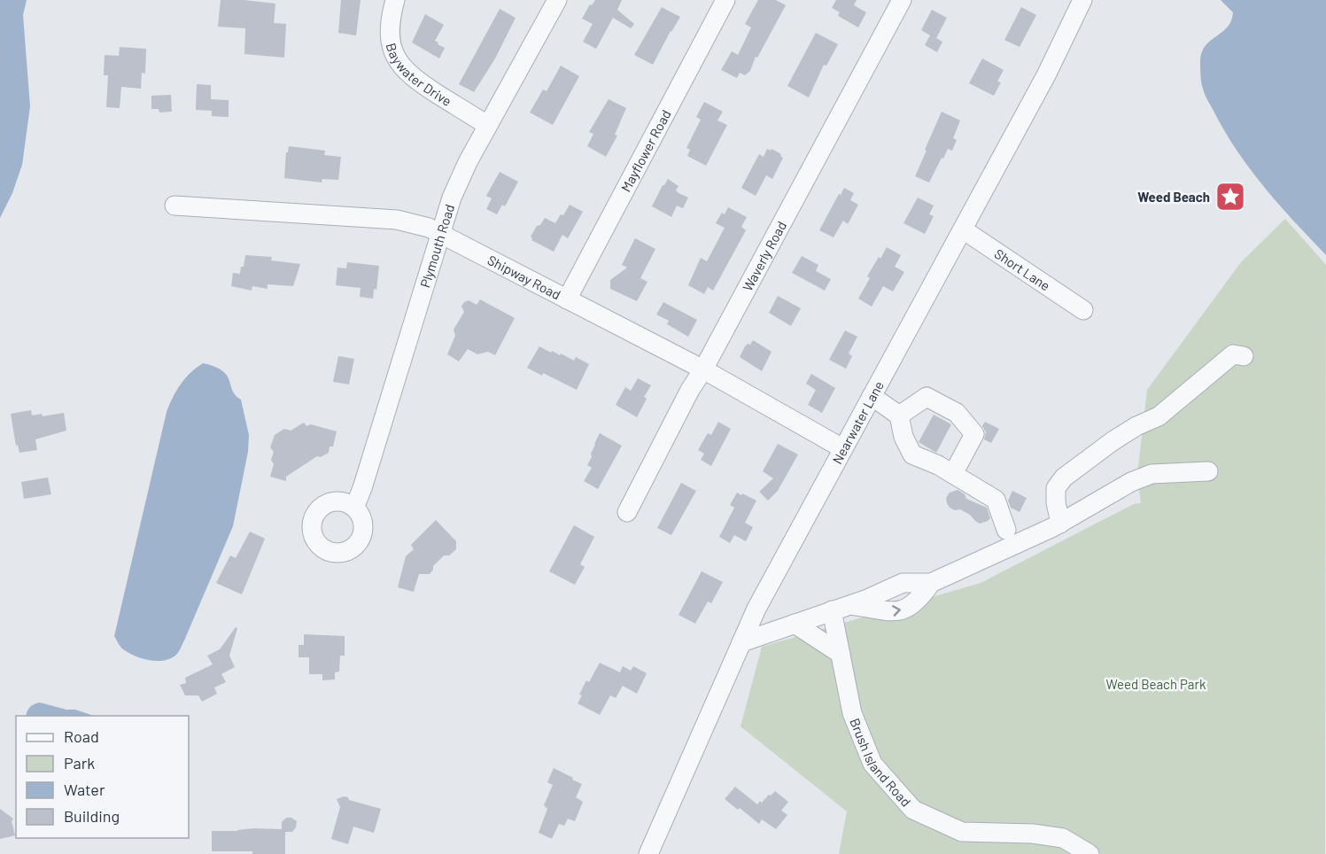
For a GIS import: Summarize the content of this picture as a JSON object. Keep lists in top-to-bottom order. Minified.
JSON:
{"streets":{"street":["Baywater Drive","Mayflower Road","Plymouth Road","Waverly Road","Short Lane","Shipway Road","Nearwater Lane","Brush Island Road"]},"crossings":[["Baywater Drive","Plymouth Road"],["Mayflower Road","Shipway Road"],["Plymouth Road","Shipway Road"],["Waverly Road","Shipway Road"],["Short Lane","Nearwater Lane"],["Shipway Road","Nearwater Lane"]],"parks":["Weed Beach Park"],"places":{"place":["Weed Beach"]},"legend":["Road","Park","Water","Building"]}
